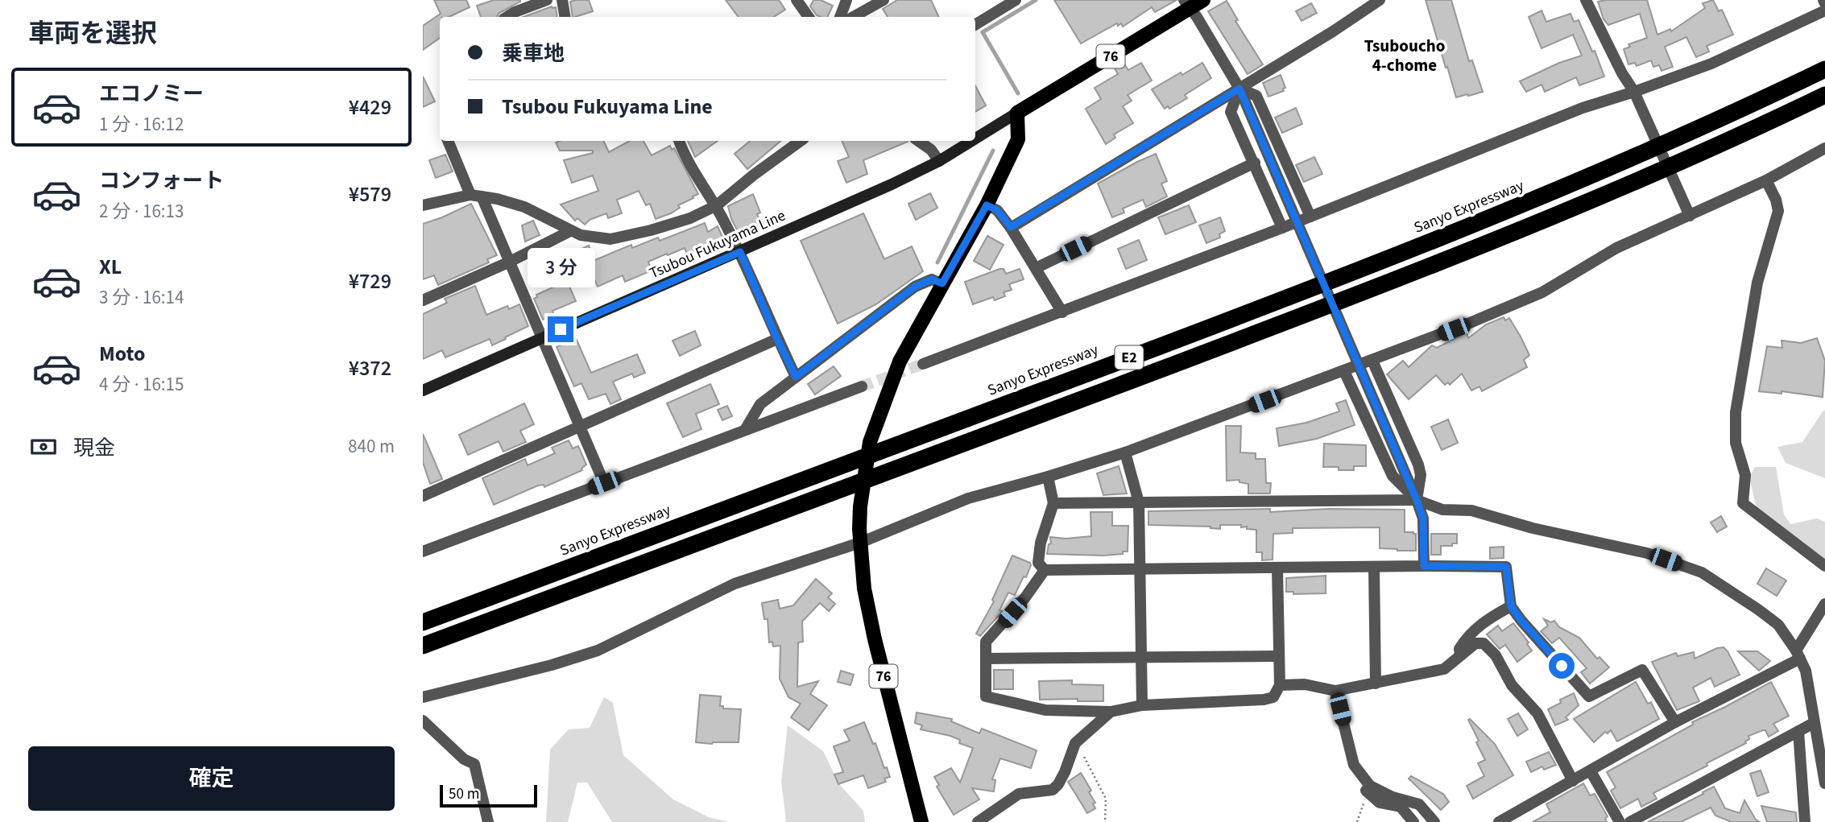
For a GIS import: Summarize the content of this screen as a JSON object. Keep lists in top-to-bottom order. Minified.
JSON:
{"streets":{"highway":["Sanyo Expressway","E2"],"main road":["76","Tsubou Fukuyama Line"]},"crossings":[["76","Tsubou Fukuyama Line"]],"districts":["Tsuboucho 4-chome"],"scale_bar":"50 m","page":{"heading":"車両を選択","banner":["乗車地","Tsubou Fukuyama Line"],"list":[{"name":"エコノミー","note":"1 分 · 16:12","value":"¥429"},{"name":"コンフォート","note":"2 分 · 16:13","value":"¥579"},{"name":"XL","note":"3 分 · 16:14","value":"¥729"},{"name":"Moto","note":"4 分 · 16:15","value":"¥372"}],"bubble":"3 分","pay":["現金","840 m"],"buttons":"確定","scale":"50 m"}}
